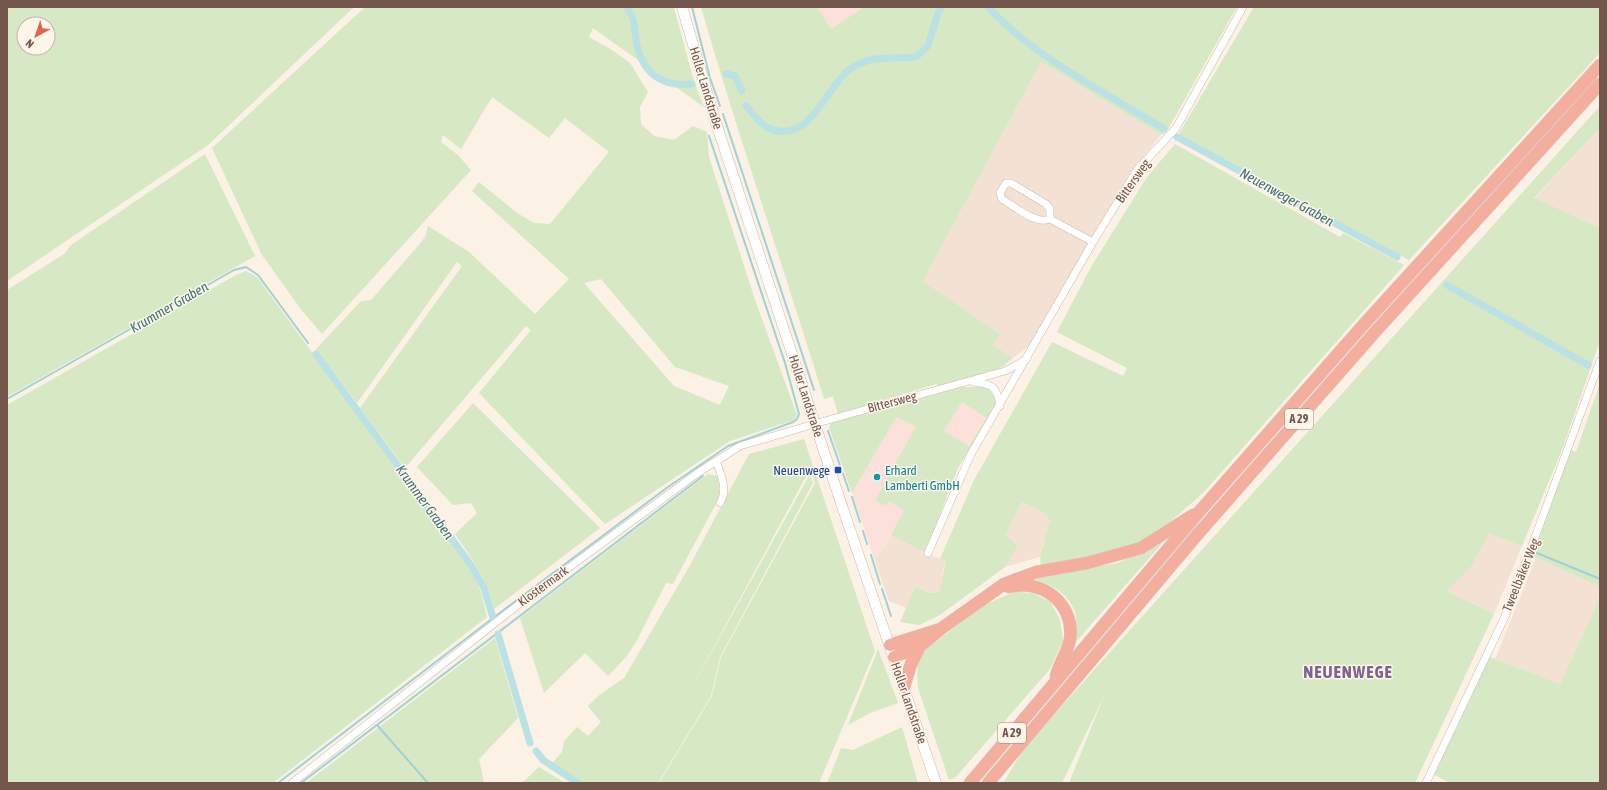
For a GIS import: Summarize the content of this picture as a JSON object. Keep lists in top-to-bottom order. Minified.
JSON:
{"streets":{"highway":["A 29"],"main road":["Holler Landstraße"],"street":["Bittersweg","Tweelbäker Weg","Klostermark"]},"crossings":[["Holler Landstraße","Bittersweg"],["Holler Landstraße","Klostermark"],["Bittersweg","Klostermark"]],"districts":["NEUENWEGE"],"water":["Neuenweger Graben","Krummer Graben"],"places":{"transit":["Neuenwege"],"other":["Erhard Lamberti GmbH"]},"north":"bottom left"}
